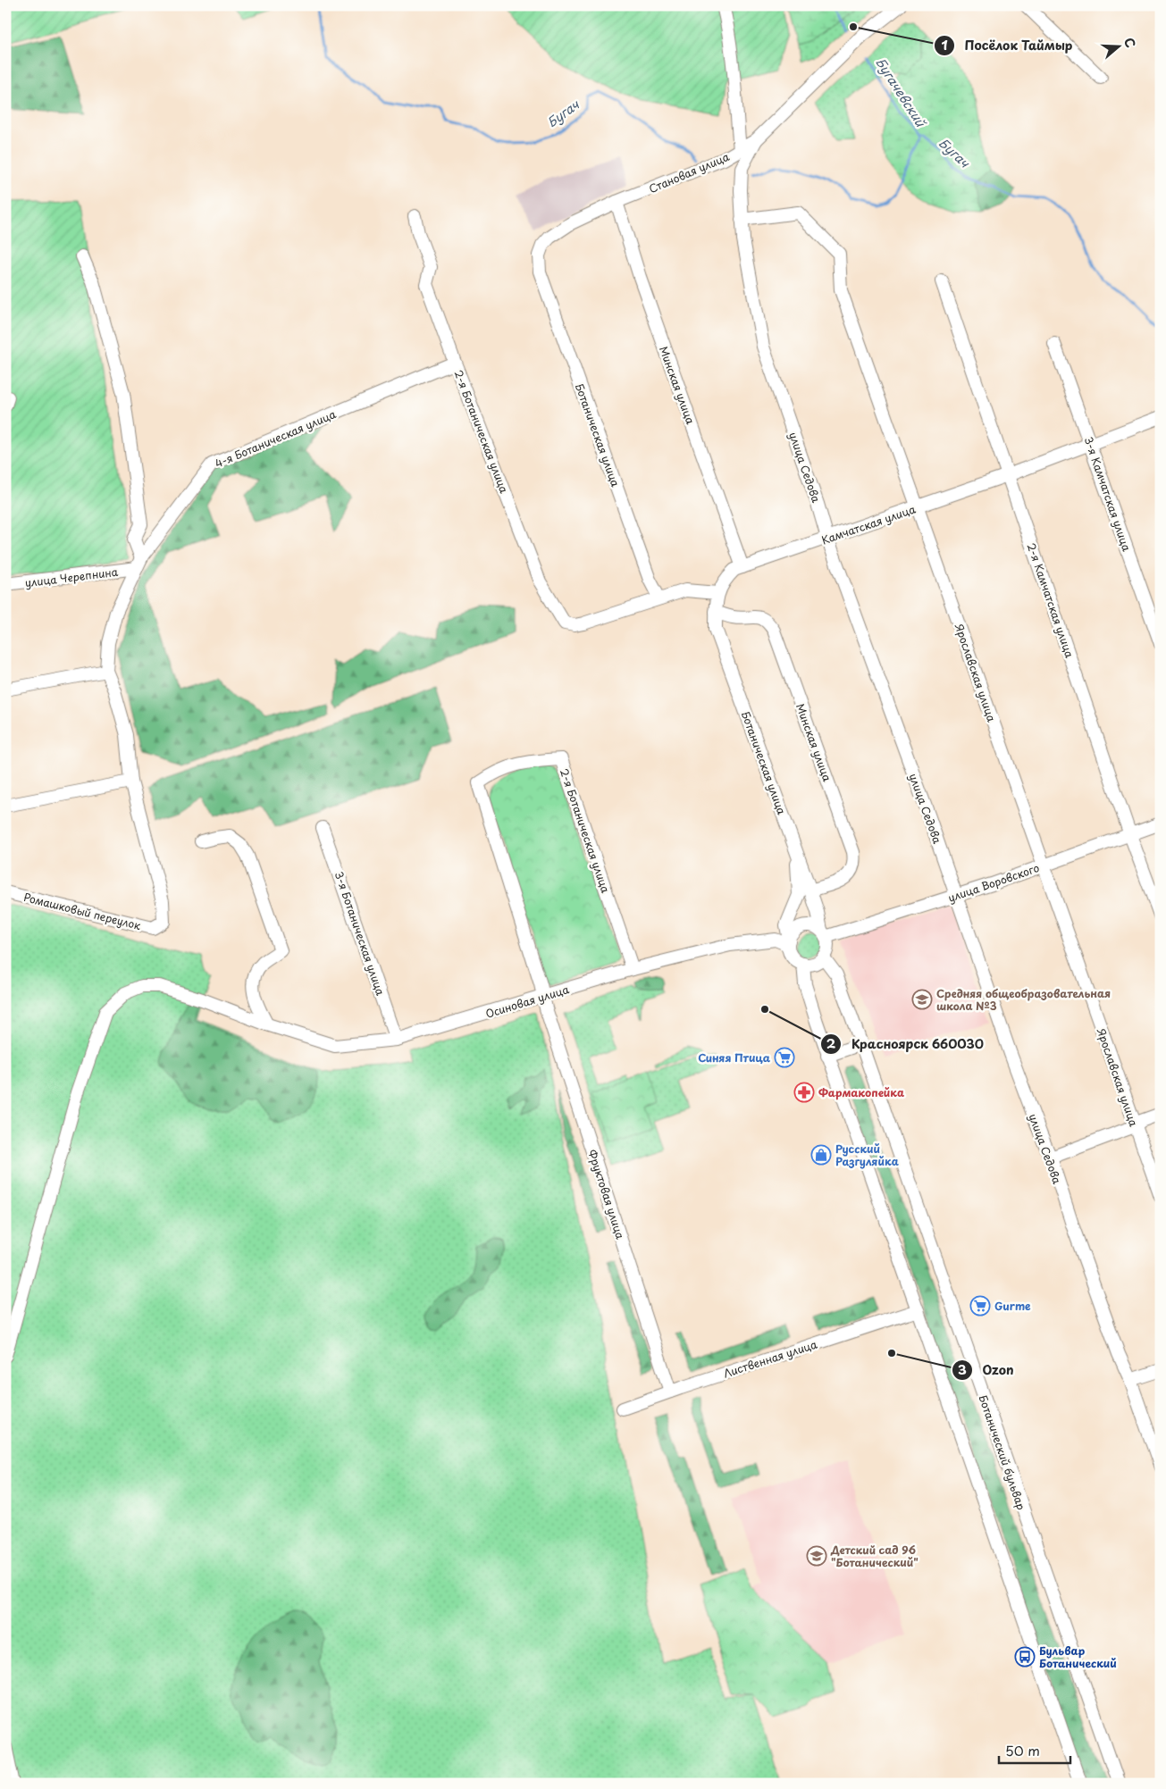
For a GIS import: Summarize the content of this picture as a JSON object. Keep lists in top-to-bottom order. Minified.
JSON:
{"streets":{"street":["Становая улица","Минская улица","2-я Ботаническая улица","Ботаническая улица","4-я Ботаническая улица","улица Седова","3-я Камчатская улица","Камчатская улица","улица Черепнина","2-я Камчатская улица","Ярославская улица","улица Воровского","Ромашковый переулок","3-я Ботаническая улица","Осиновая улица","Фруктовая улица","Лиственная улица","Ботанический бульвар"]},"crossings":[["Становая улица","Минская улица"],["Становая улица","Ботаническая улица"],["Становая улица","улица Седова"],["Минская улица","Ботаническая улица"],["Минская улица","Камчатская улица"],["2-я Ботаническая улица","Ботаническая улица"],["2-я Ботаническая улица","4-я Ботаническая улица"],["2-я Ботаническая улица","Осиновая улица"],["2-я Ботаническая улица","Фруктовая улица"],["Ботаническая улица","Камчатская улица"],["Ботаническая улица","улица Воровского"],["Ботаническая улица","Осиновая улица"],["Ботаническая улица","Ботанический бульвар"],["4-я Ботаническая улица","улица Черепнина"],["4-я Ботаническая улица","Ромашковый переулок"],["улица Седова","Камчатская улица"],["улица Седова","Ярославская улица"],["улица Седова","улица Воровского"],["3-я Камчатская улица","Камчатская улица"],["Камчатская улица","2-я Камчатская улица"],["Камчатская улица","Ярославская улица"],["2-я Камчатская улица","улица Воровского"],["Ярославская улица","улица Воровского"],["улица Воровского","Осиновая улица"],["улица Воровского","Ботанический бульвар"],["3-я Ботаническая улица","Осиновая улица"],["Осиновая улица","Фруктовая улица"],["Осиновая улица","Ботанический бульвар"],["Фруктовая улица","Лиственная улица"]],"water":["Бугачевский","Бугач"],"places":{"other":["Посёлок Таймыр","Красноярск 660030","Ozon"],"school or university":["Средняя общеобразовательная школа №3","Детский сад 96 \"Ботанический\""],"supermarket":["Синяя Птица","Gurme"],"pharmacy":["Фармакопейка"],"shop":["Русский Разгуляйка"],"bus stop":["Бульвар Ботанический"]},"scale_bar":"50 m","north":"right"}
